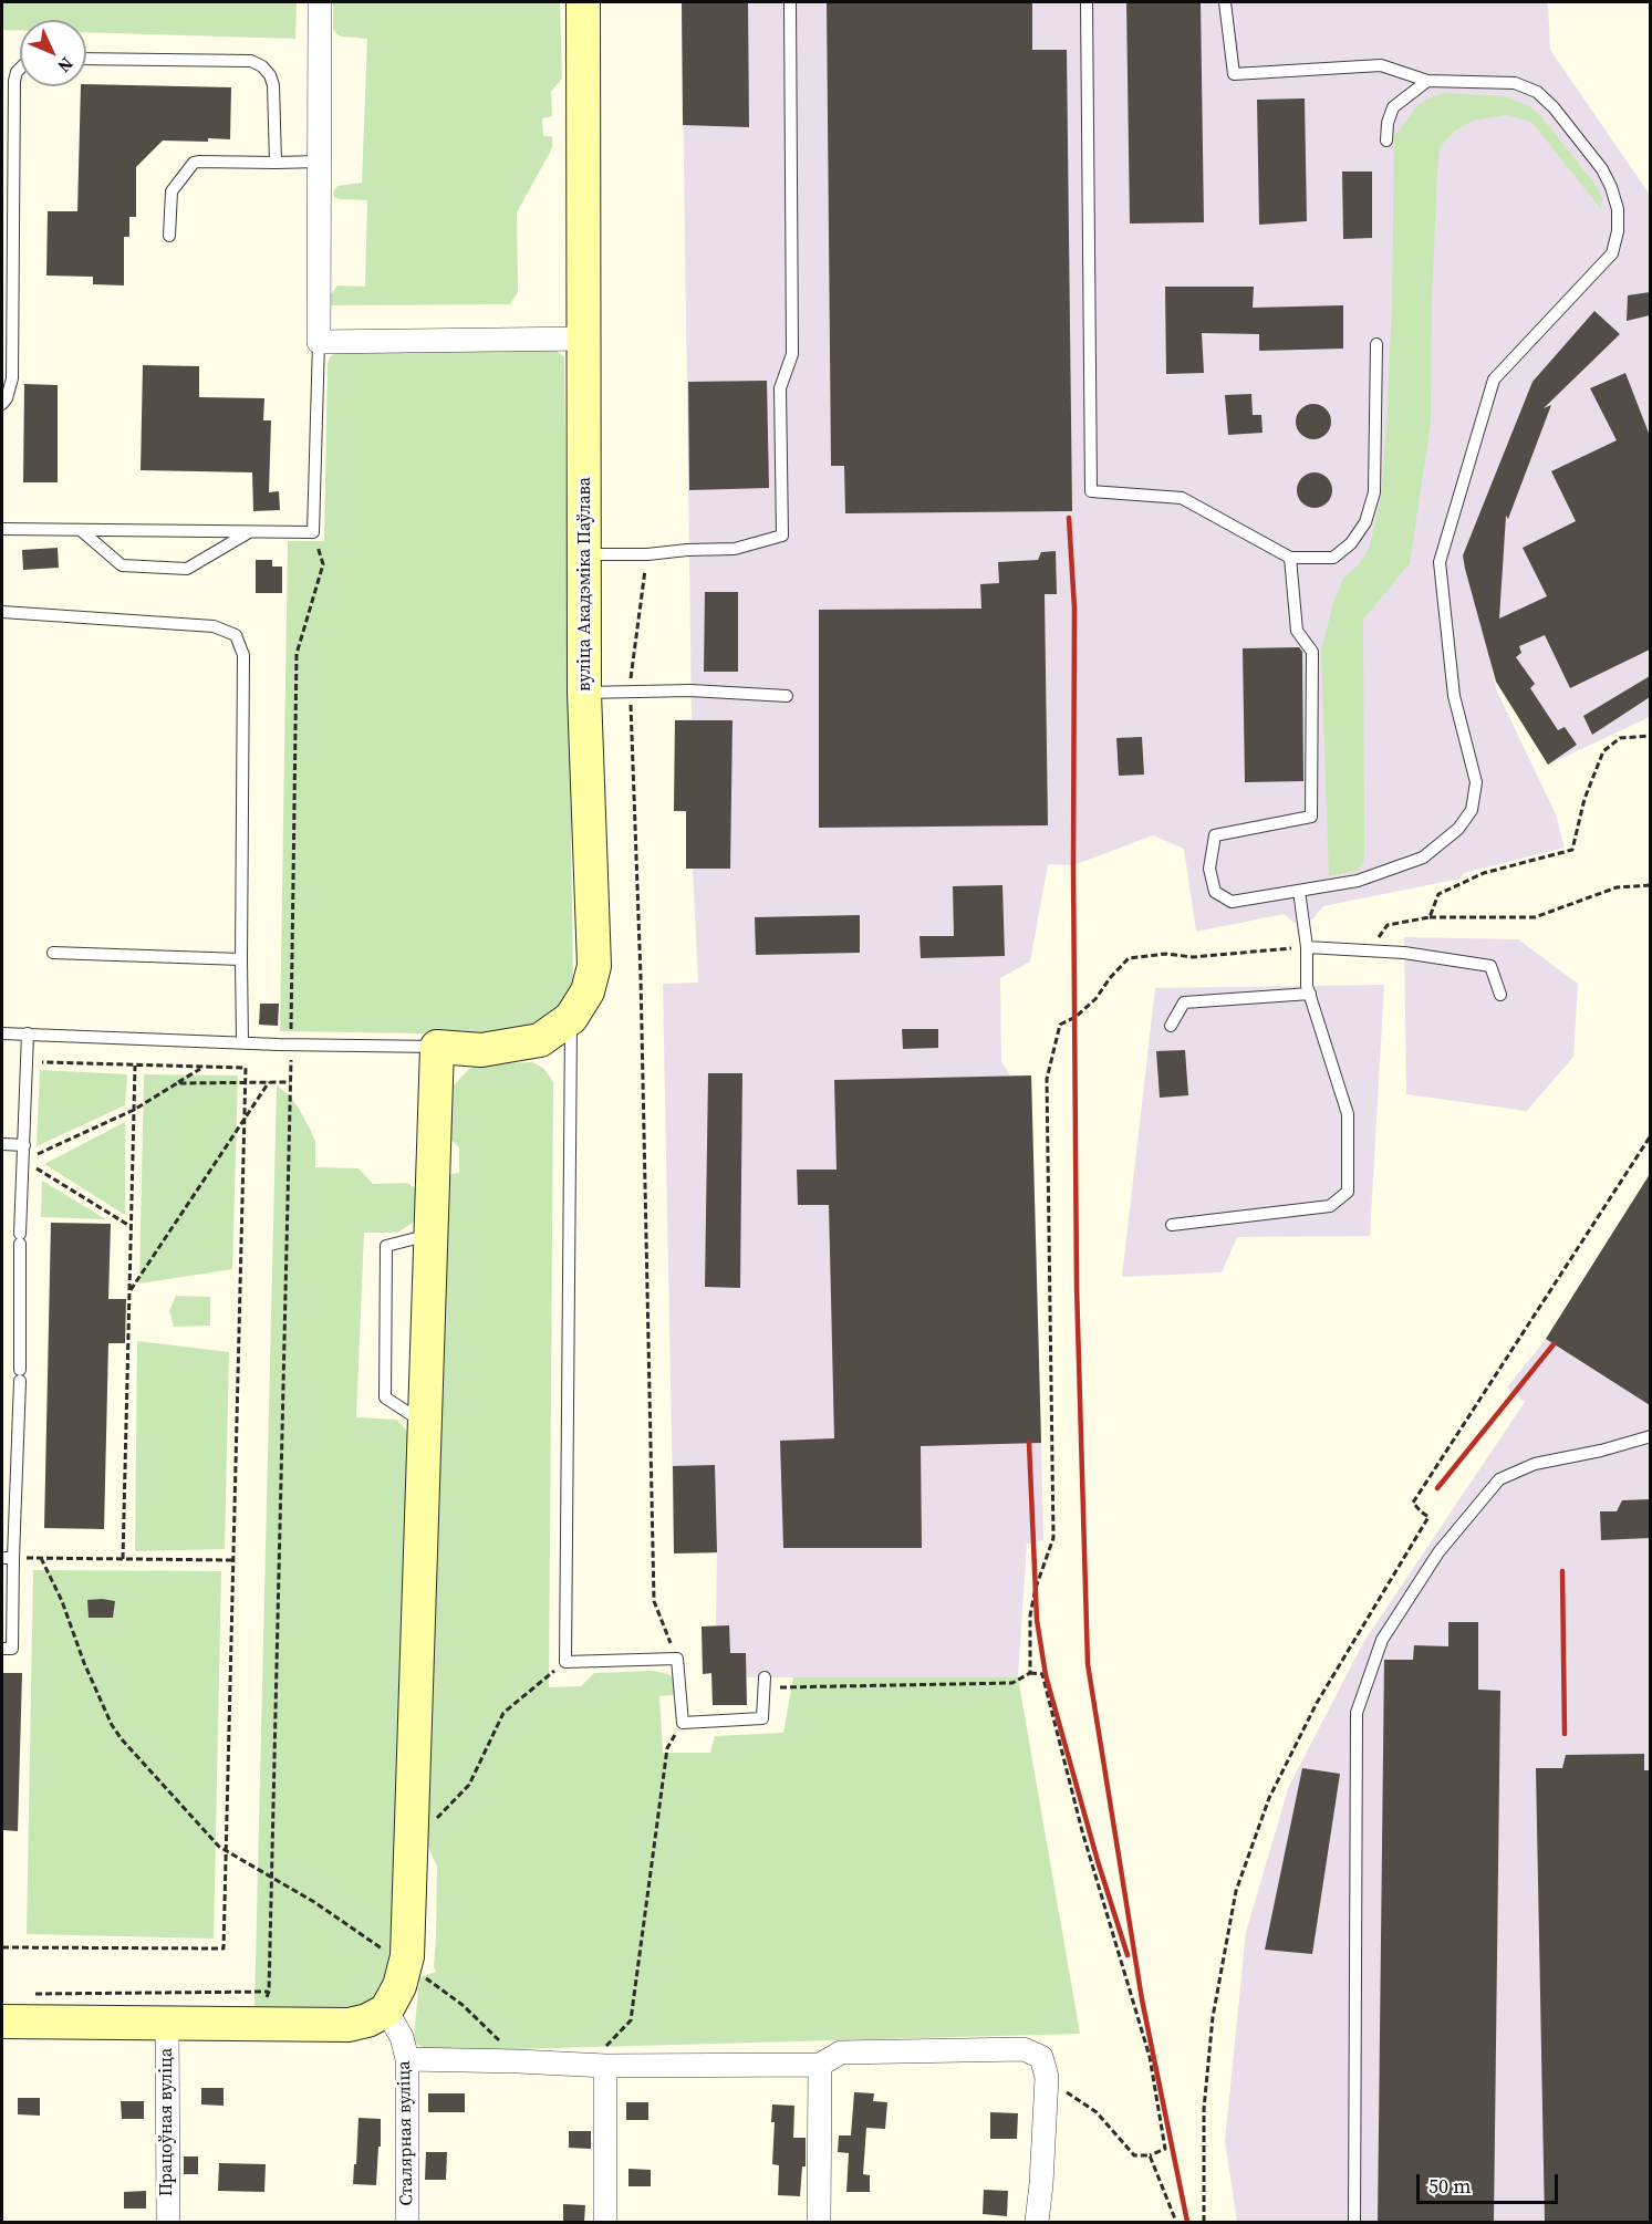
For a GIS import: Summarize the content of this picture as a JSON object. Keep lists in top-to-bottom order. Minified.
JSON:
{"streets":{"main road":["вуліца Акадэміка Паўлава"],"street":["Працоўная вуліца","Сталярная вуліца"]},"scale_bar":"50 m","north":"bottom right"}
